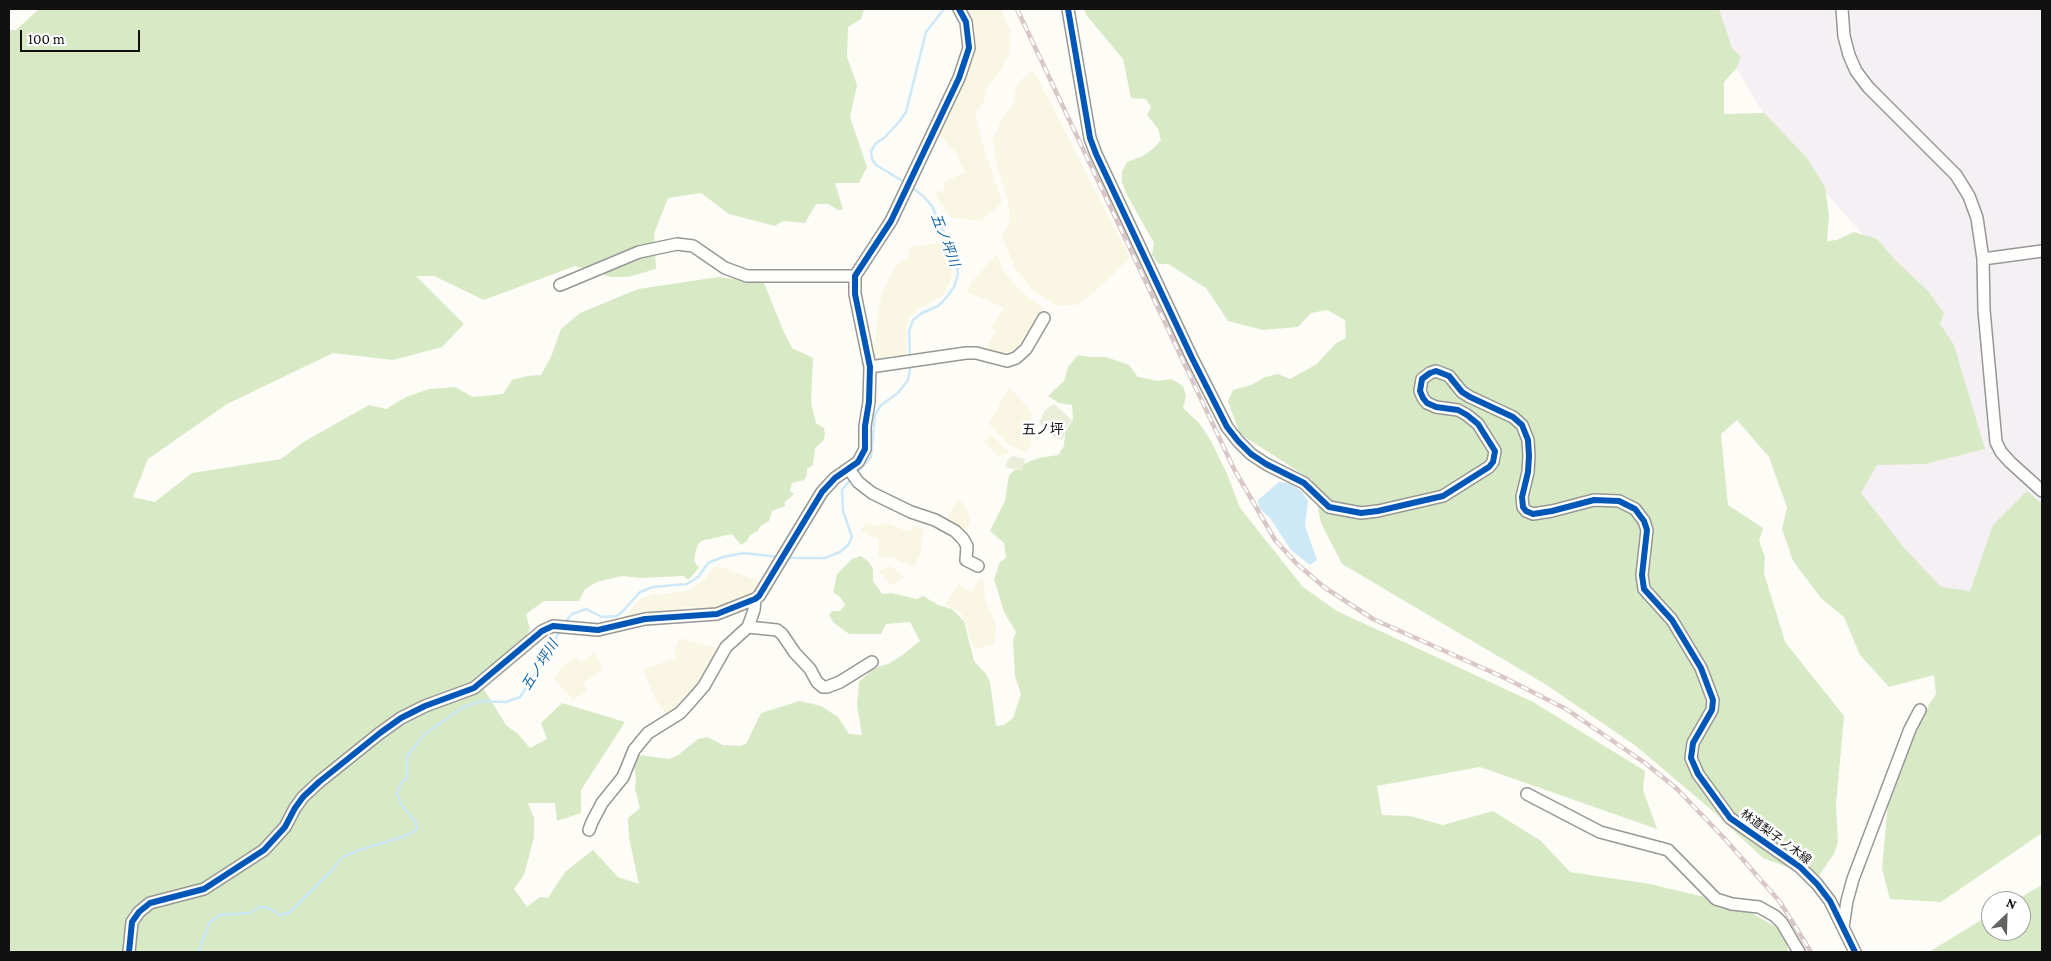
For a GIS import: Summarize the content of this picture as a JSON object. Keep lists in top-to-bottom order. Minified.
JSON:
{"streets":{"street":["林道梨子ノ木線"]},"districts":["五ノ坪"],"water":["五ノ坪川"],"scale_bar":"100 m","north":"top right"}
